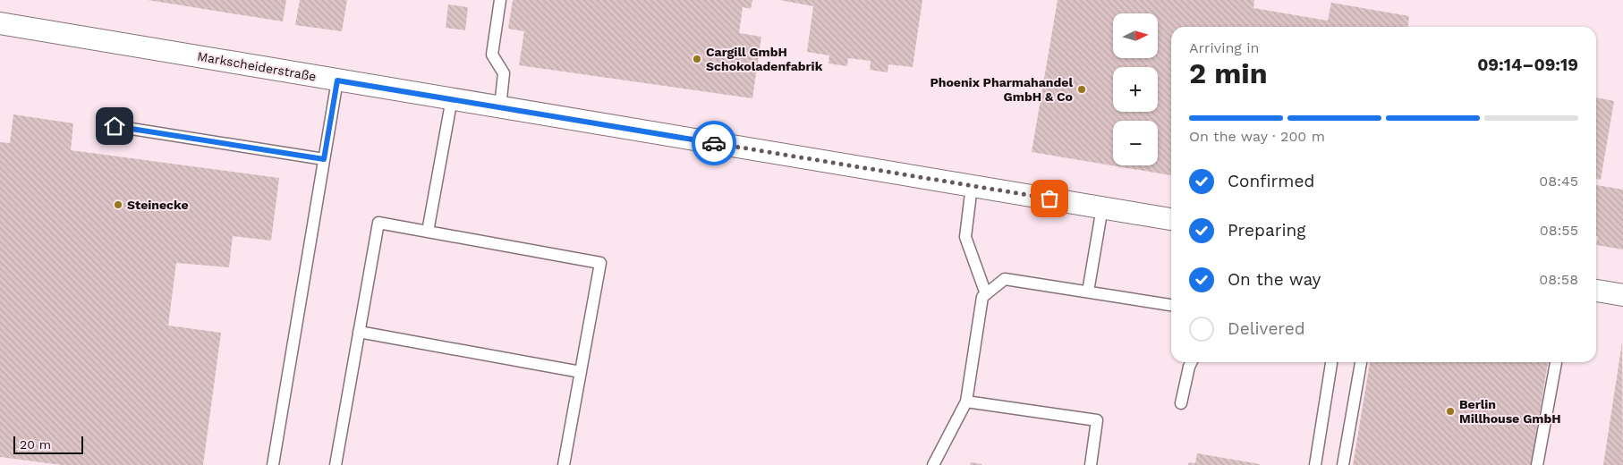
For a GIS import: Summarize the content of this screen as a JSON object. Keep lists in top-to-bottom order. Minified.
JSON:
{"streets":{"street":["Markscheiderstraße"]},"places":["Cargill GmbH Schokoladenfabrik","Phoenix Pharmahandel GmbH & Co","Steinecke","Berlin Millhouse GmbH"],"scale_bar":"20 m","north":"right","page":{"map_buttons":["+","−"],"heading":["2 min","Arriving in","09:14–09:19"],"bar":"On the way · 200 m","list":[["Confirmed","08:45"],["Preparing","08:55"],["On the way","08:58"],"Delivered"],"scale":"20 m"}}
